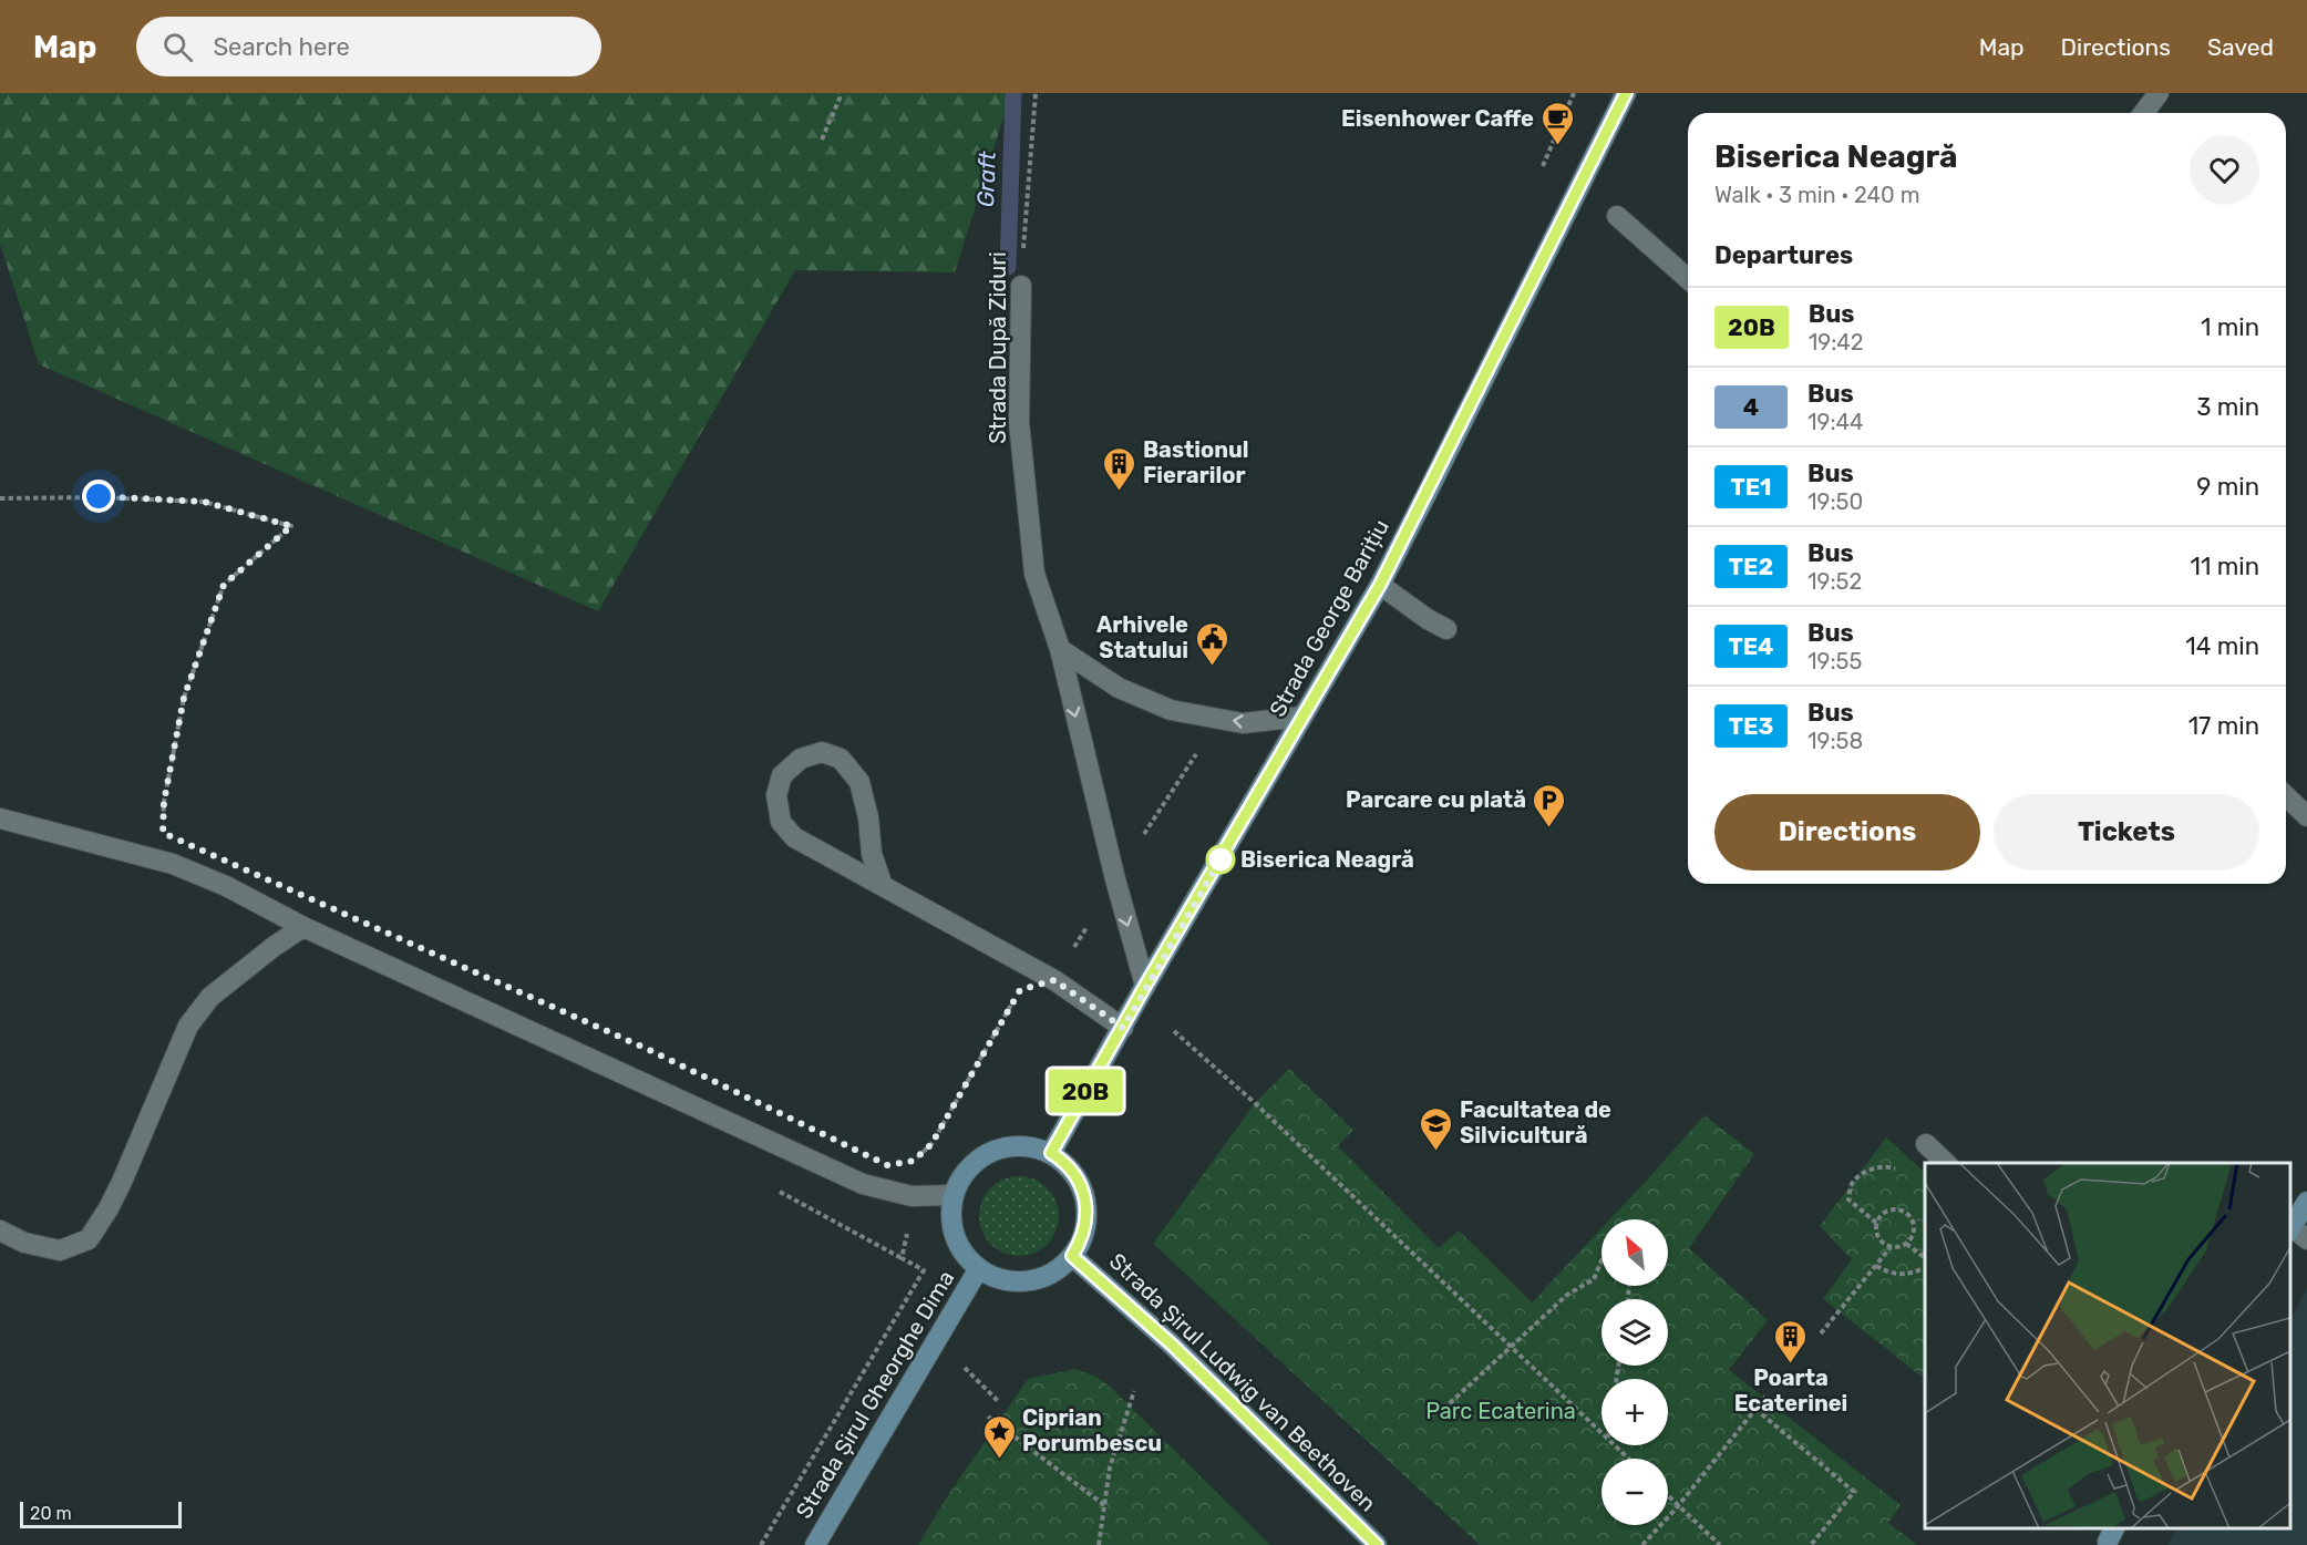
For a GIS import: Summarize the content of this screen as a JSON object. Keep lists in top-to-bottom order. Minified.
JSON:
{"streets":{"street":["Strada După Ziduri","Strada George Barițiu","Strada Șirul Ludwig van Beethoven","Strada Șirul Gheorghe Dima"]},"crossings":[["Strada După Ziduri","Strada George Barițiu"],["Strada George Barițiu","Strada Șirul Ludwig van Beethoven"],["Strada George Barițiu","Strada Șirul Gheorghe Dima"],["Strada Șirul Ludwig van Beethoven","Strada Șirul Gheorghe Dima"]],"one_way":["Strada După Ziduri"],"water":["Graft"],"parks":["Parc Ecaterina"],"places":{"cafe":["Eisenhower Caffe"],"building":["Bastionul Fierarilor","Poarta Ecaterinei"],"public building":["Arhivele Statului"],"parking":["Parcare cu plată"],"other":["Biserica Neagră"],"school or university":["Facultatea de Silvicultură"],"place":["Ciprian Porumbescu"]},"lines":["bus line 20B"],"scale_bar":"20 m","north":"top left","page":{"header":"Map","search":"Search here","nav":["Map","Directions","Saved"],"on_map":"20B","heading":[["Biserica Neagră","Walk · 3 min · 240 m"],"Departures"],"list":[{"mark":"20B","name":"Bus","note":"19:42","value":"1 min"},{"mark":"4","name":"Bus","note":"19:44","value":"3 min"},{"mark":"TE1","name":"Bus","note":"19:50","value":"9 min"},{"mark":"TE2","name":"Bus","note":"19:52","value":"11 min"},{"mark":"TE4","name":"Bus","note":"19:55","value":"14 min"},{"mark":"TE3","name":"Bus","note":"19:58","value":"17 min"}],"buttons":["Directions","Tickets"],"map_buttons":["+","−"],"scale":"20 m"}}
